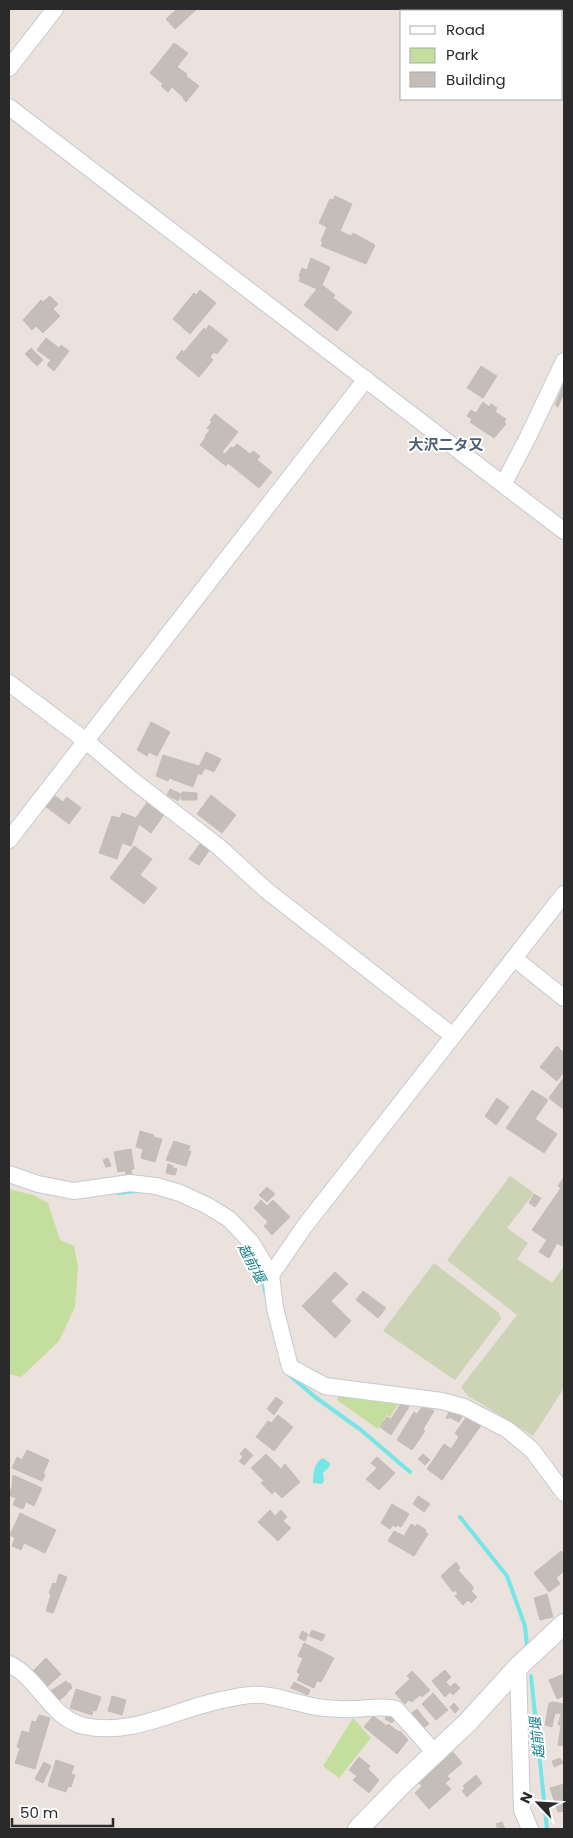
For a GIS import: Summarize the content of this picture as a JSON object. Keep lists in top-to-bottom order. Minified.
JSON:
{"districts":["大沢二タ又"],"water":["越前堰"],"legend":["Road","Park","Building"],"scale_bar":"50 m","north":"top left"}
